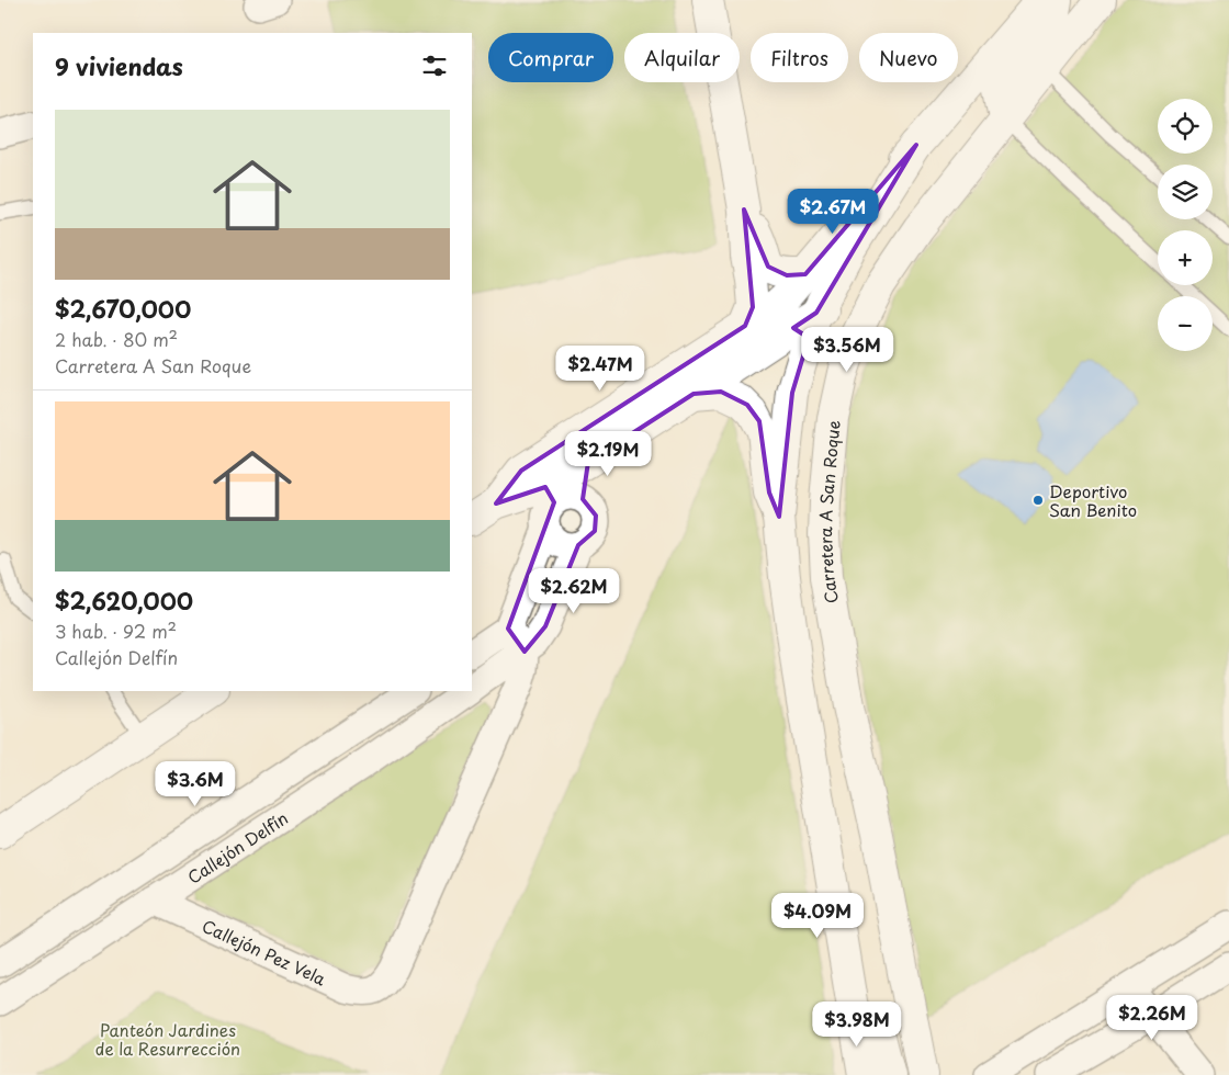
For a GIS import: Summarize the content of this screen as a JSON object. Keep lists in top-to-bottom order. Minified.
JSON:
{"streets":{"main road":["Carretera A San Roque"],"street":["Callejón Delfín","Callejón Pez Vela"]},"crossings":[["Callejón Delfín","Callejón Pez Vela"]],"parks":["Panteón Jardines de la Resurrección"],"places":["Deportivo San Benito"],"page":{"chip":["Comprar","Alquilar","Filtros","Nuevo"],"heading":"9 viviendas","map_buttons":["+","−"],"list":[{"name":"$2,670,000","note":"2 hab. · 80 m² · Carretera A San Roque"},{"name":"$2,620,000","note":"3 hab. · 92 m² · Callejón Delfín"}],"price":["$2.67M","$3.56M","$2.47M","$2.19M","$2.62M","$3.6M","$4.09M","$2.26M","$3.98M"]}}
